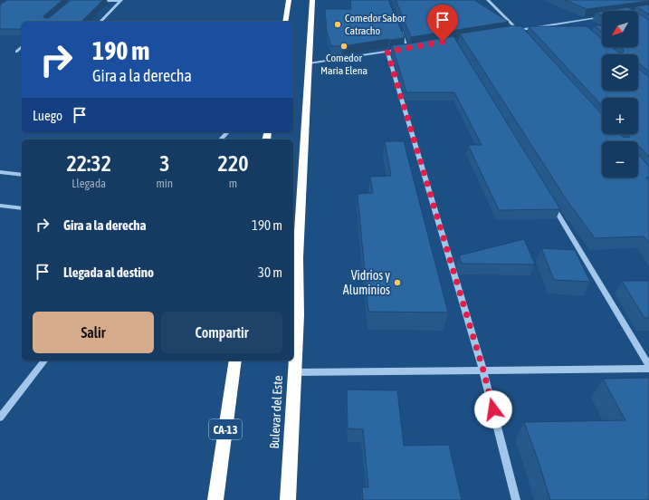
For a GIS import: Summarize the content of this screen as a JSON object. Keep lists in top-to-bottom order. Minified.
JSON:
{"streets":{"highway":["Bulevar del Este","CA-13"]},"places":["Comedor Sabor Catracho","Comedor Maria Elena","Vidrios y Aluminios"],"north":"bottom left","page":{"map_buttons":["+","−"],"turn":["190 m","Gira a la derecha"],"then":"Luego","eta":["22:32","Llegada","3","min","220","m"],"list":[{"name":"Gira a la derecha","value":"190 m"},{"name":"Llegada al destino","value":"30 m"}],"buttons":["Salir","Compartir"]}}
